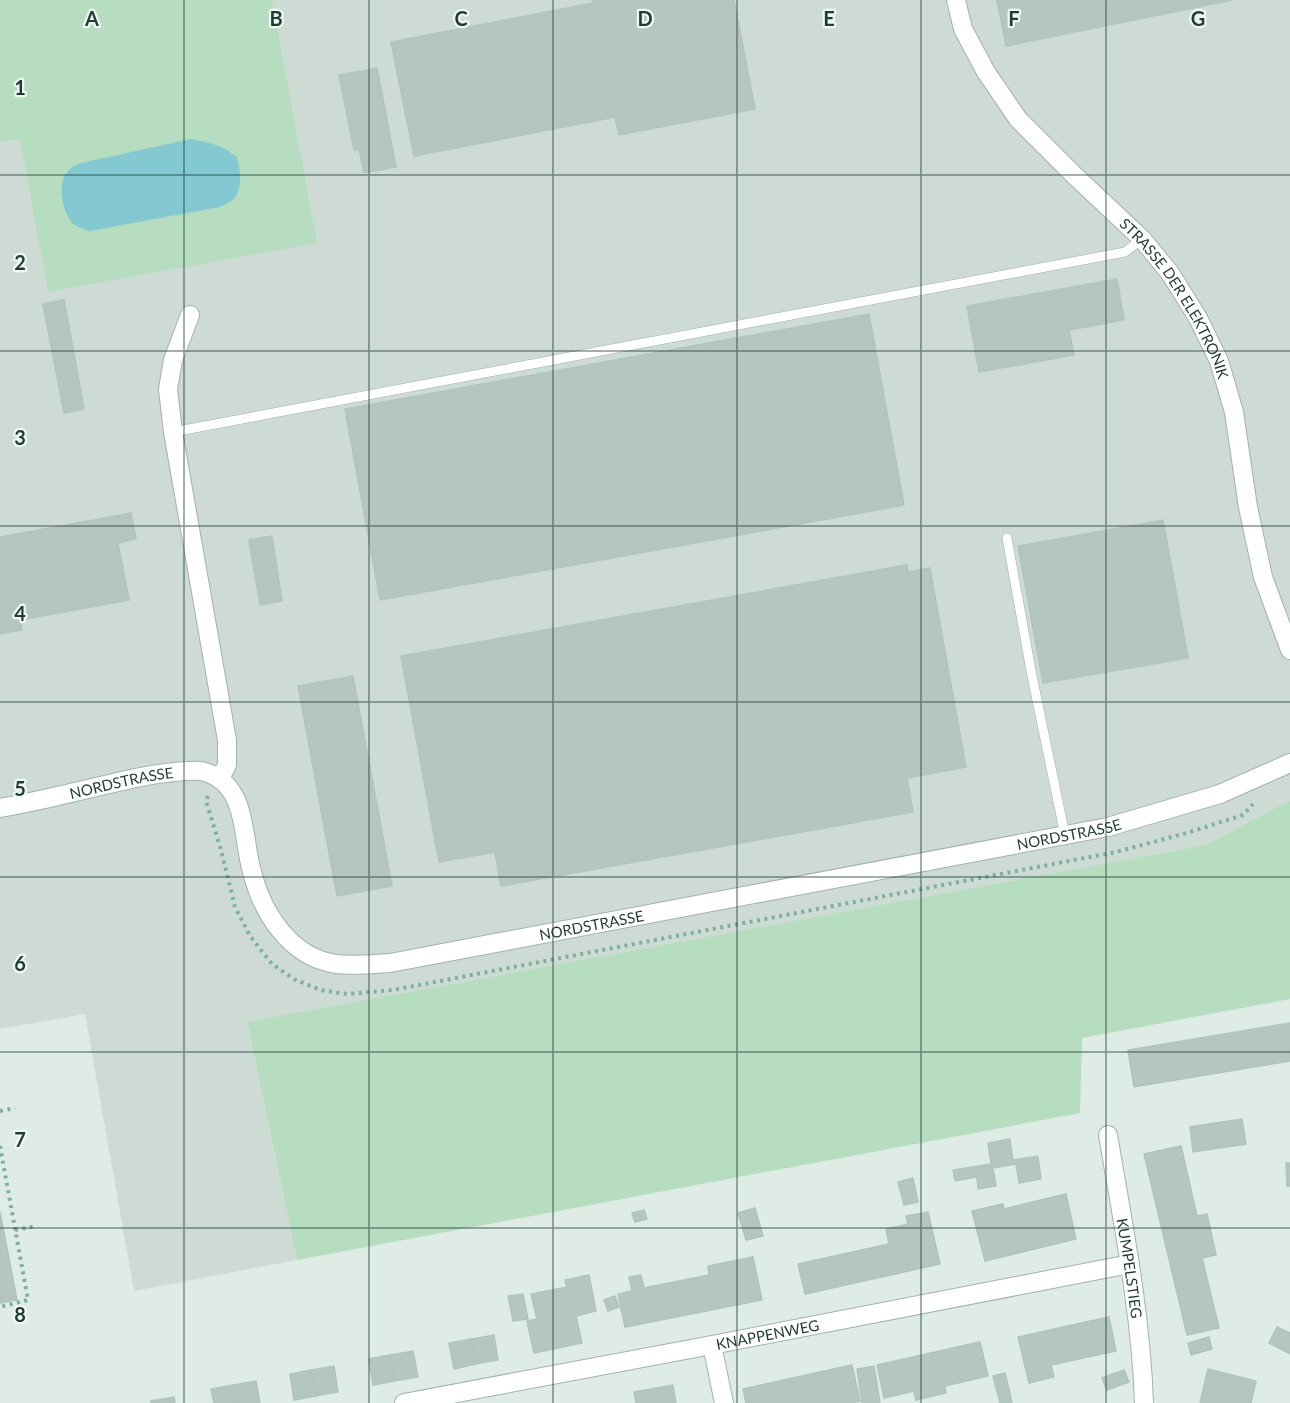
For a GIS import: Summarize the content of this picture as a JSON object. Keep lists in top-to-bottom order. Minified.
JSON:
{"streets":{"street":["STRASSE DER ELEKTRONIK","NORDSTRASSE","KUMPELSTIEG","KNAPPENWEG"]},"crossings":[["KUMPELSTIEG","KNAPPENWEG"]],"grid":{"columns":["A","B","C","D","E","F","G"],"rows":["1","2","3","4","5","6","7","8"]}}
